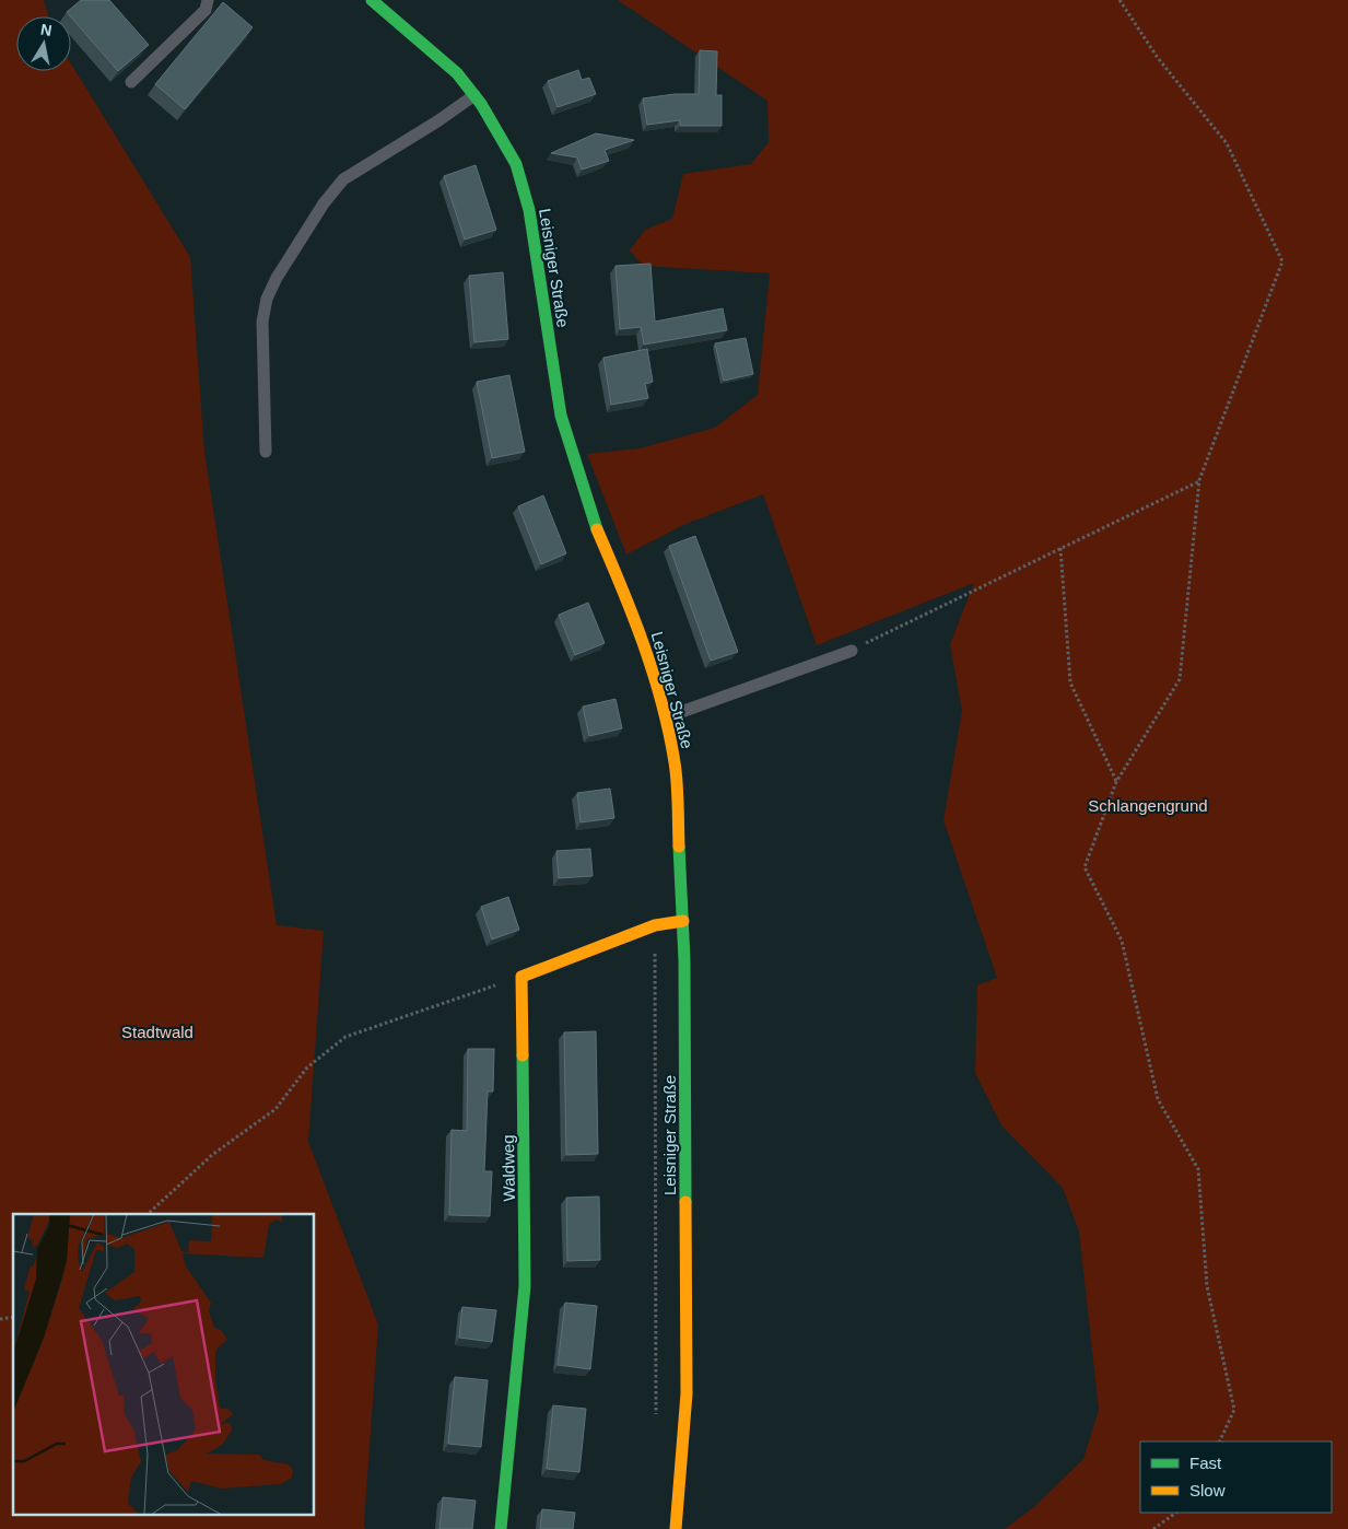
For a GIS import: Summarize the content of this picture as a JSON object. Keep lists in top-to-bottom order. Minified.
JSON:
{"streets":{"main road":["Leisniger Straße","Waldweg"]},"parks":["Schlangengrund","Stadtwald"],"legend":["Fast","Slow"],"north":"top"}
